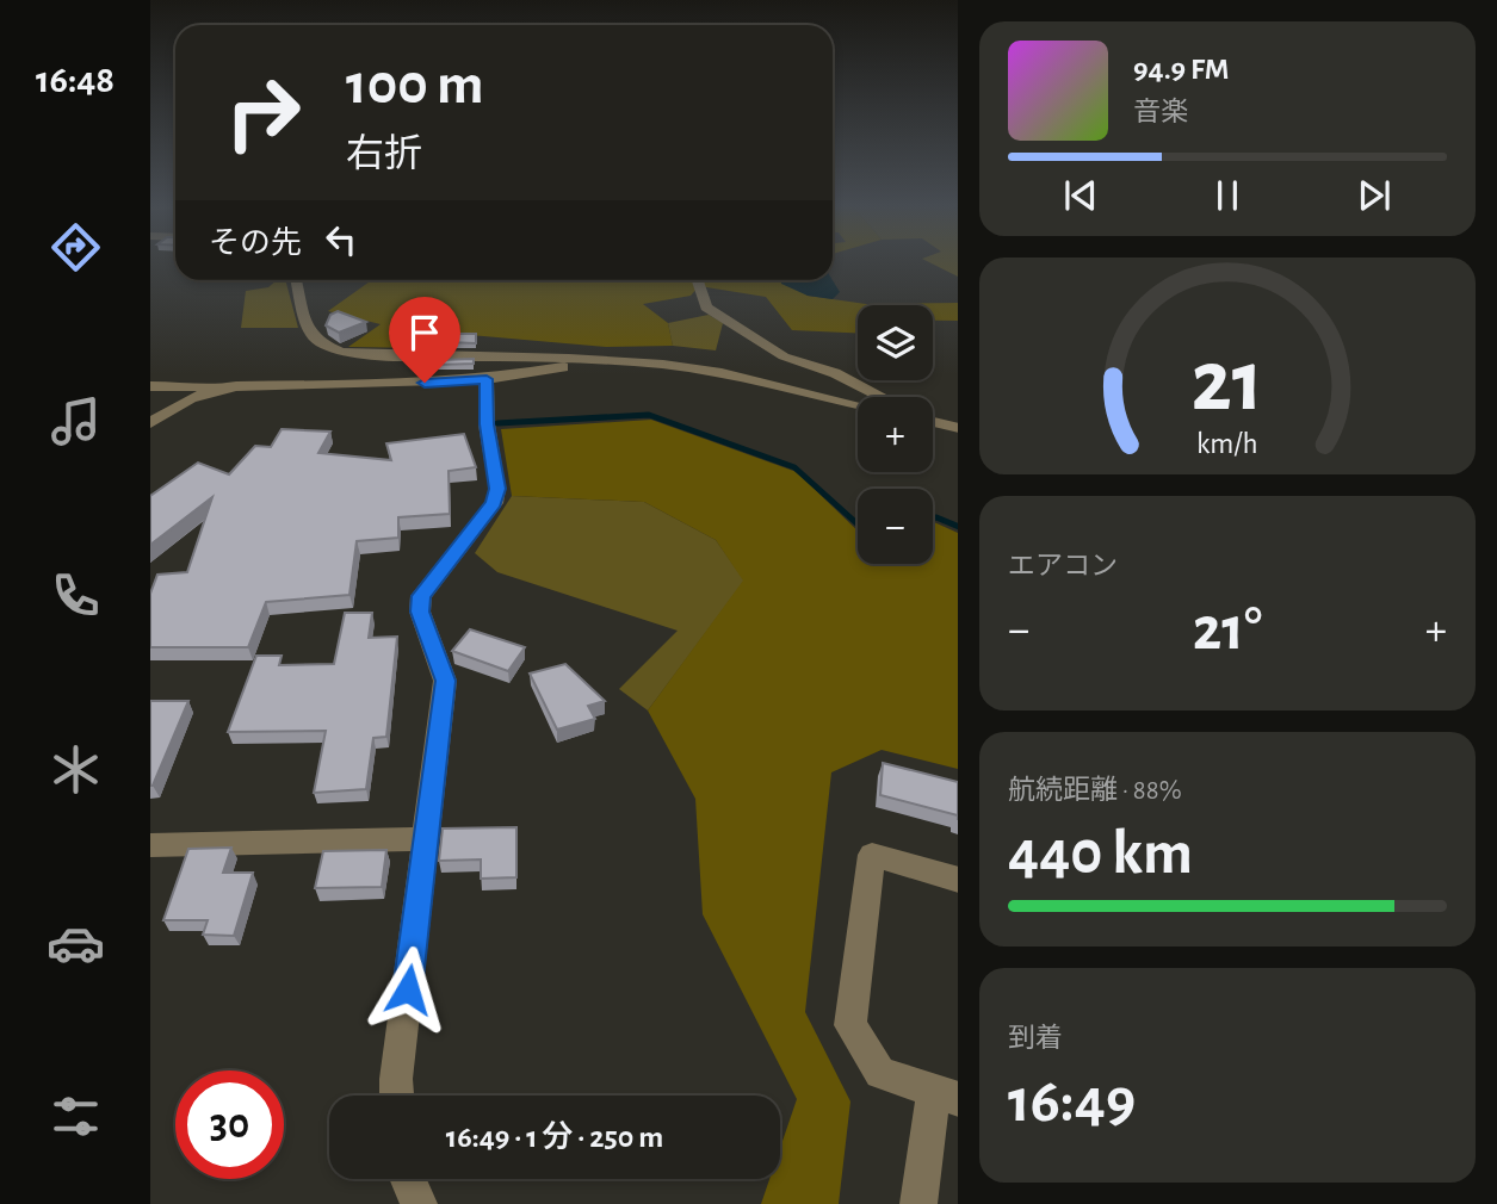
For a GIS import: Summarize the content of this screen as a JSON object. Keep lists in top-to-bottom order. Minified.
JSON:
{"page":{"tabs":"16:48","turn":["100 m","右折"],"song":["94.9 FM","音楽"],"then":"その先","map_buttons":["+","−"],"tile":["エアコン",["航続距離 · 88%","440 km"],["到着","16:49"]],"heat":["−","21°","+"],"limit":"30","trip":"16:49 · 1 分 · 250 m","gauge":["21","km/h"]}}
